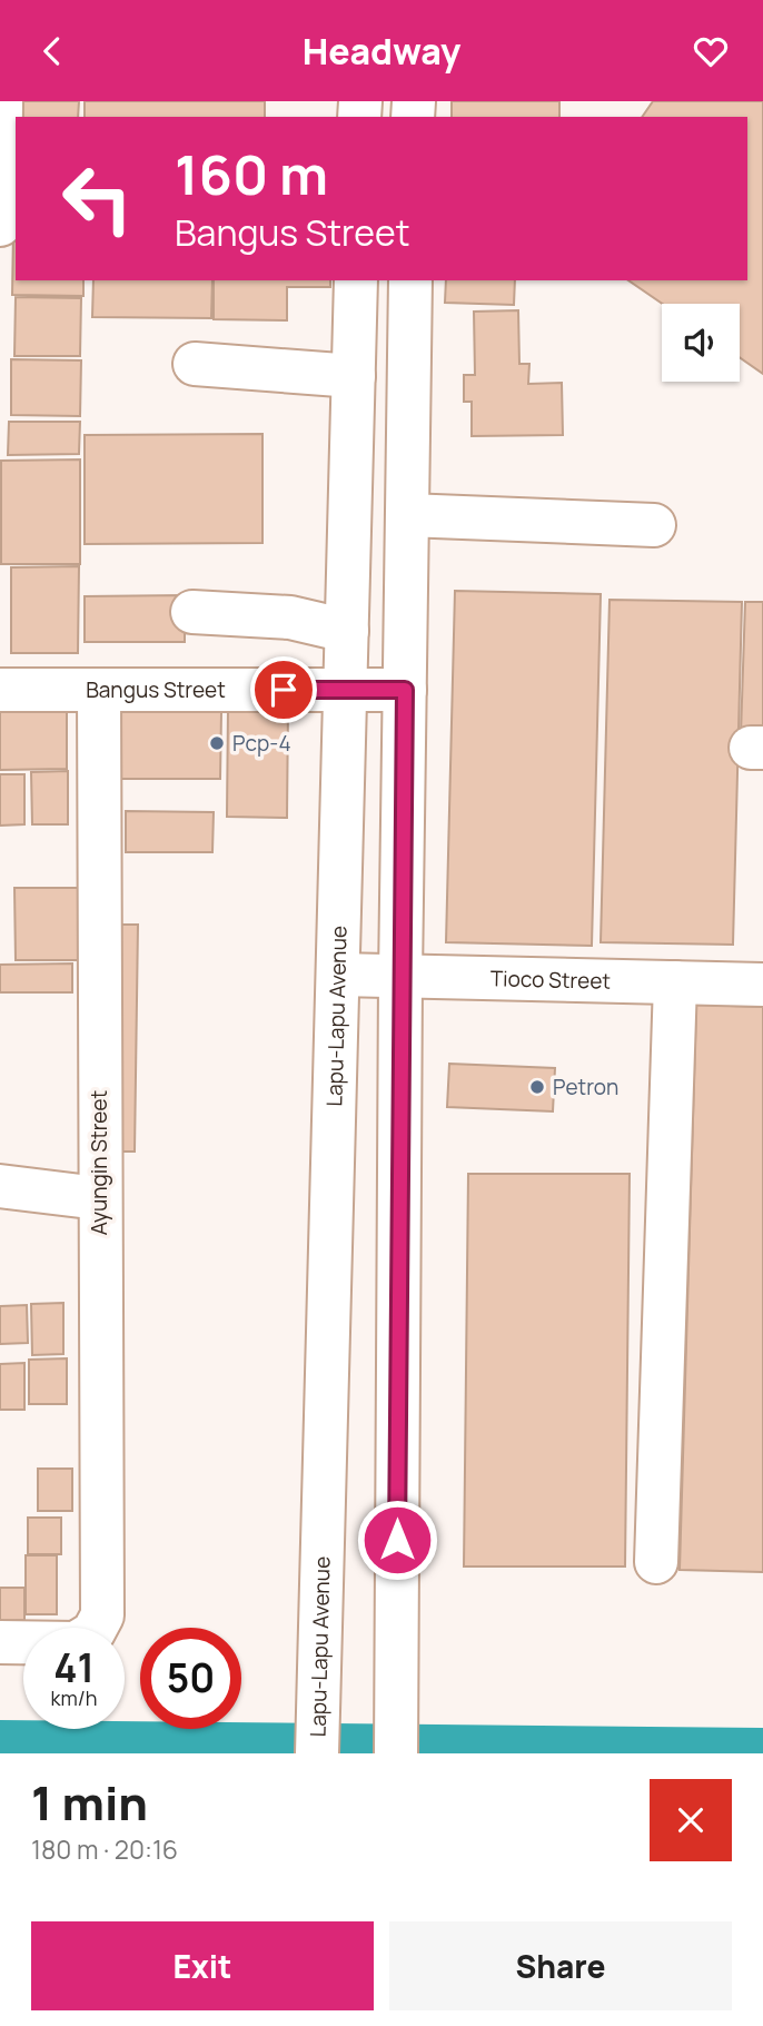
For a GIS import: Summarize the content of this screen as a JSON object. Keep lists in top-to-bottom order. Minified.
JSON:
{"streets":{"main road":["Bangus Street","Tioco Street","Lapu-Lapu Avenue","Ayungin Street"]},"crossings":[["Bangus Street","Lapu-Lapu Avenue"],["Bangus Street","Ayungin Street"],["Tioco Street","Lapu-Lapu Avenue"]],"places":["Pcp-4","Petron"],"page":{"header":"Headway","turn":["160 m","Bangus Street"],"speed":"41 km/h","limit":"50","heading":["1 min","180 m · 20:16"],"buttons":["Exit","Share"]}}
